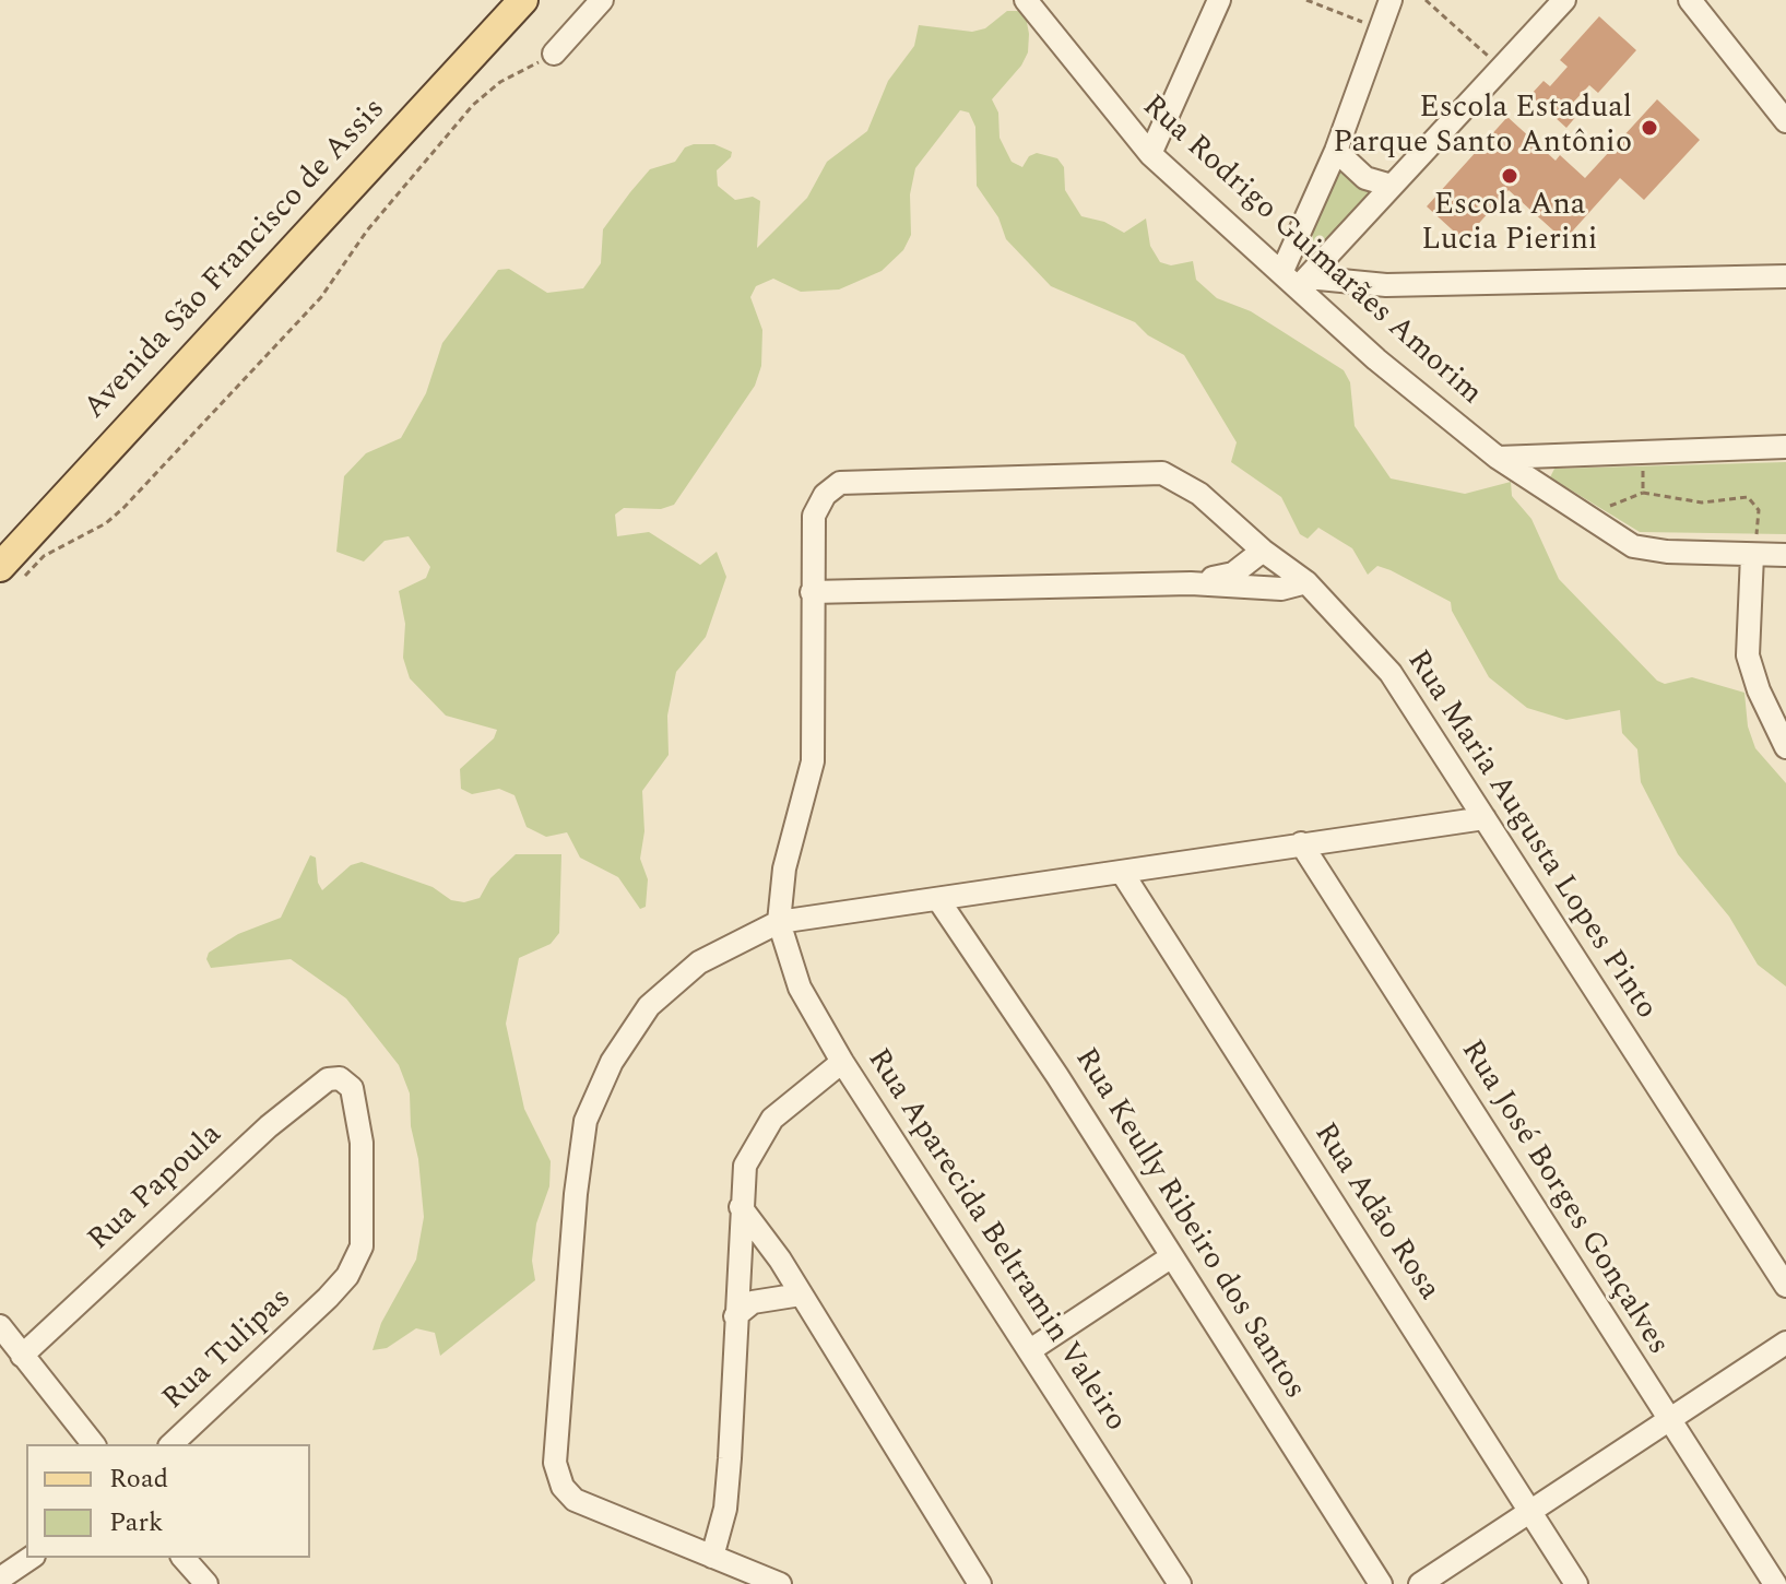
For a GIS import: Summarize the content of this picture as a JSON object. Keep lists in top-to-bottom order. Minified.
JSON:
{"streets":{"main road":["Avenida São Francisco de Assis"],"street":["Rua Rodrigo Guimarães Amorim","Rua Maria Augusta Lopes Pinto","Rua Papoula","Rua José Borges Gonçalves","Rua Adão Rosa","Rua Keully Ribeiro dos Santos","Rua Aparecida Beltramin Valeiro","Rua Tulipas"]},"crossings":[["Rua Papoula","Rua Tulipas"]],"places":["Escola Estadual Parque Santo Antônio","Escola Ana Lucia Pierini"],"legend":["Road","Park"]}
